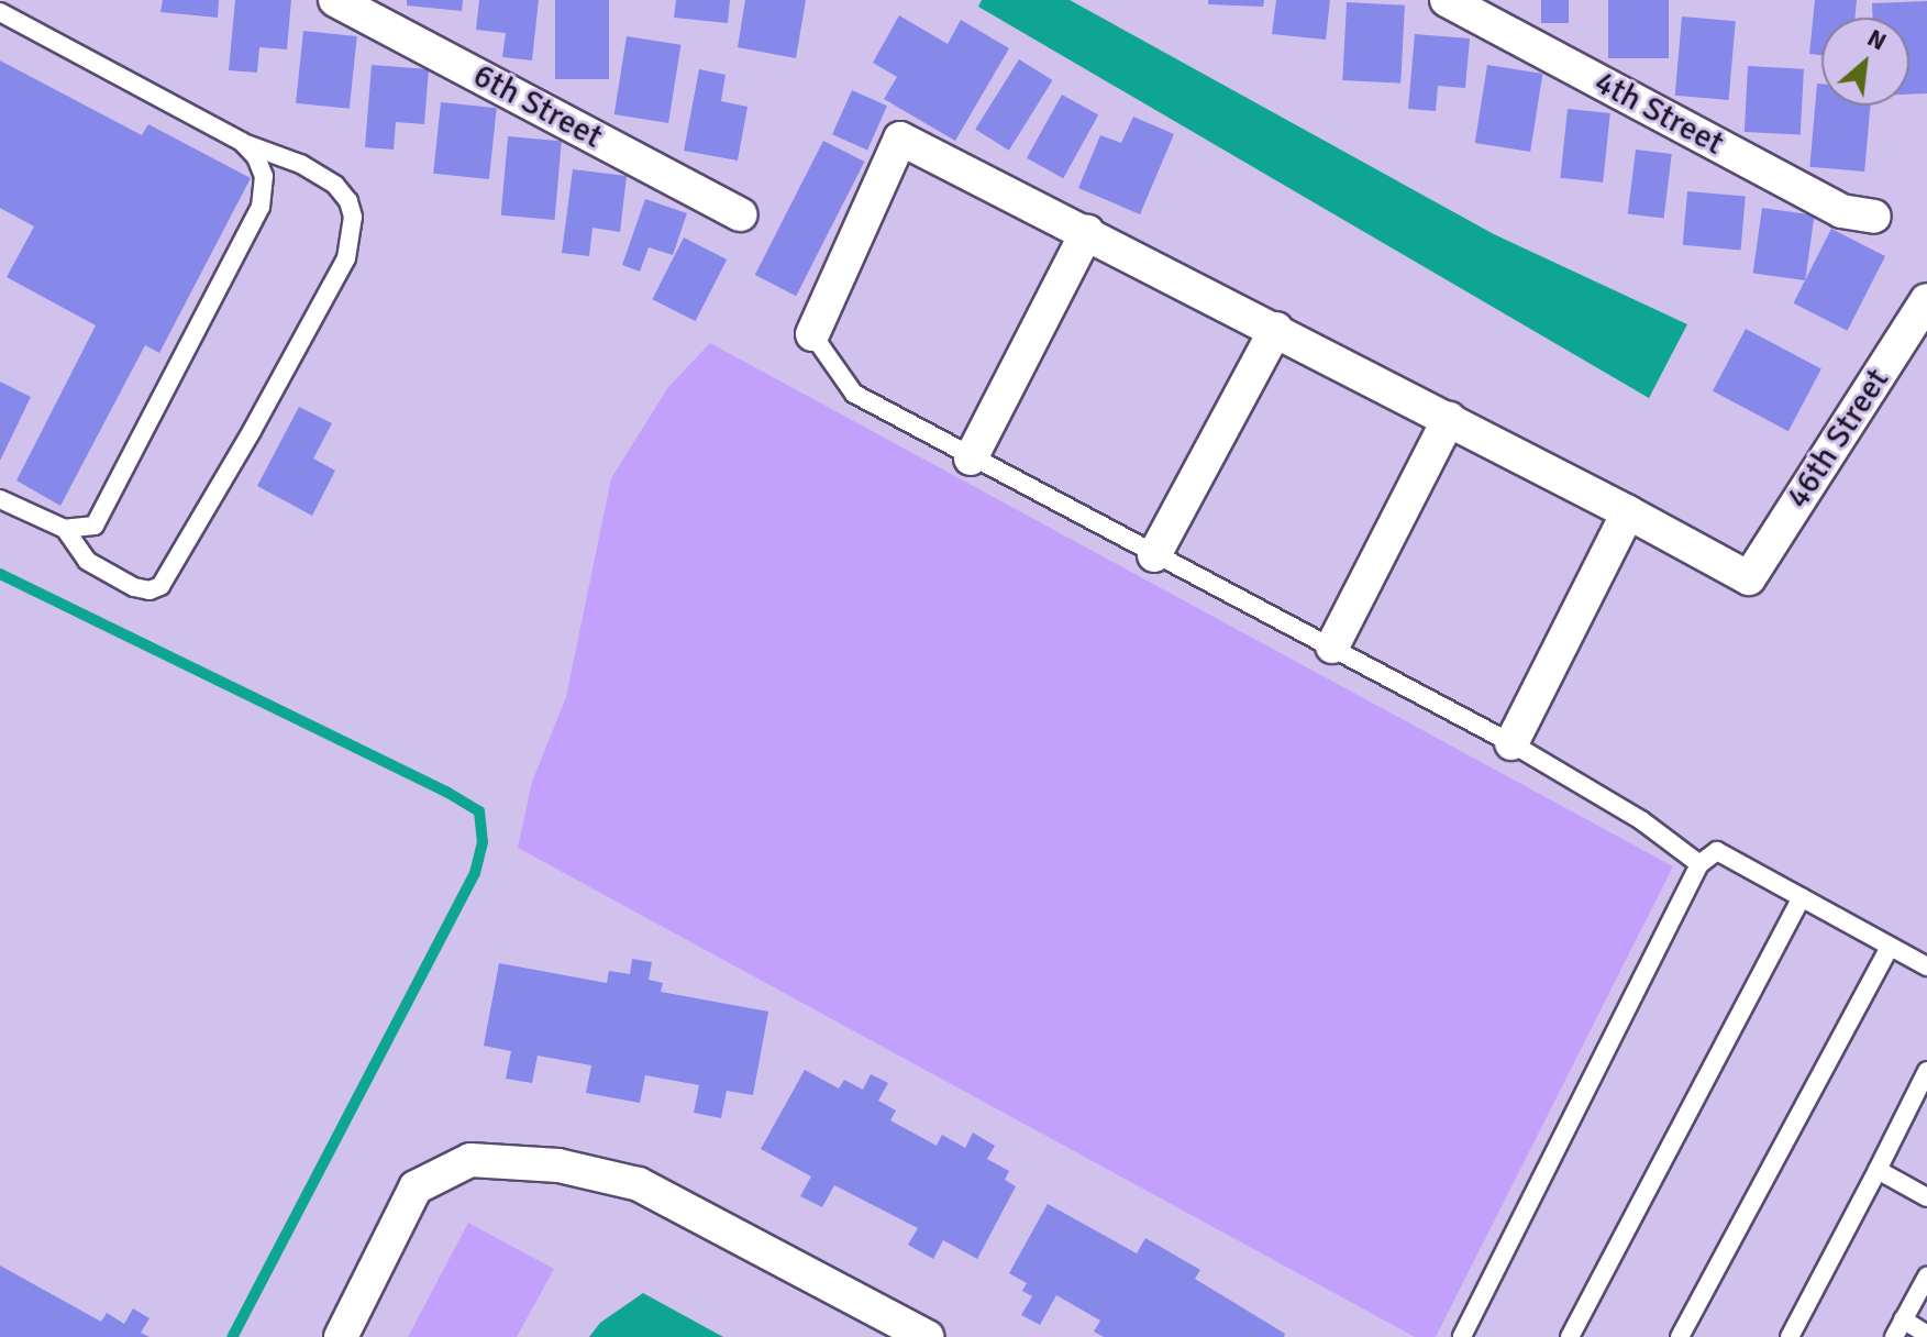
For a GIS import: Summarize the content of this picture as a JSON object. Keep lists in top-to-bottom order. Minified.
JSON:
{"streets":{"street":["6th Street","4th Street","46th Street"]},"north":"top right"}
